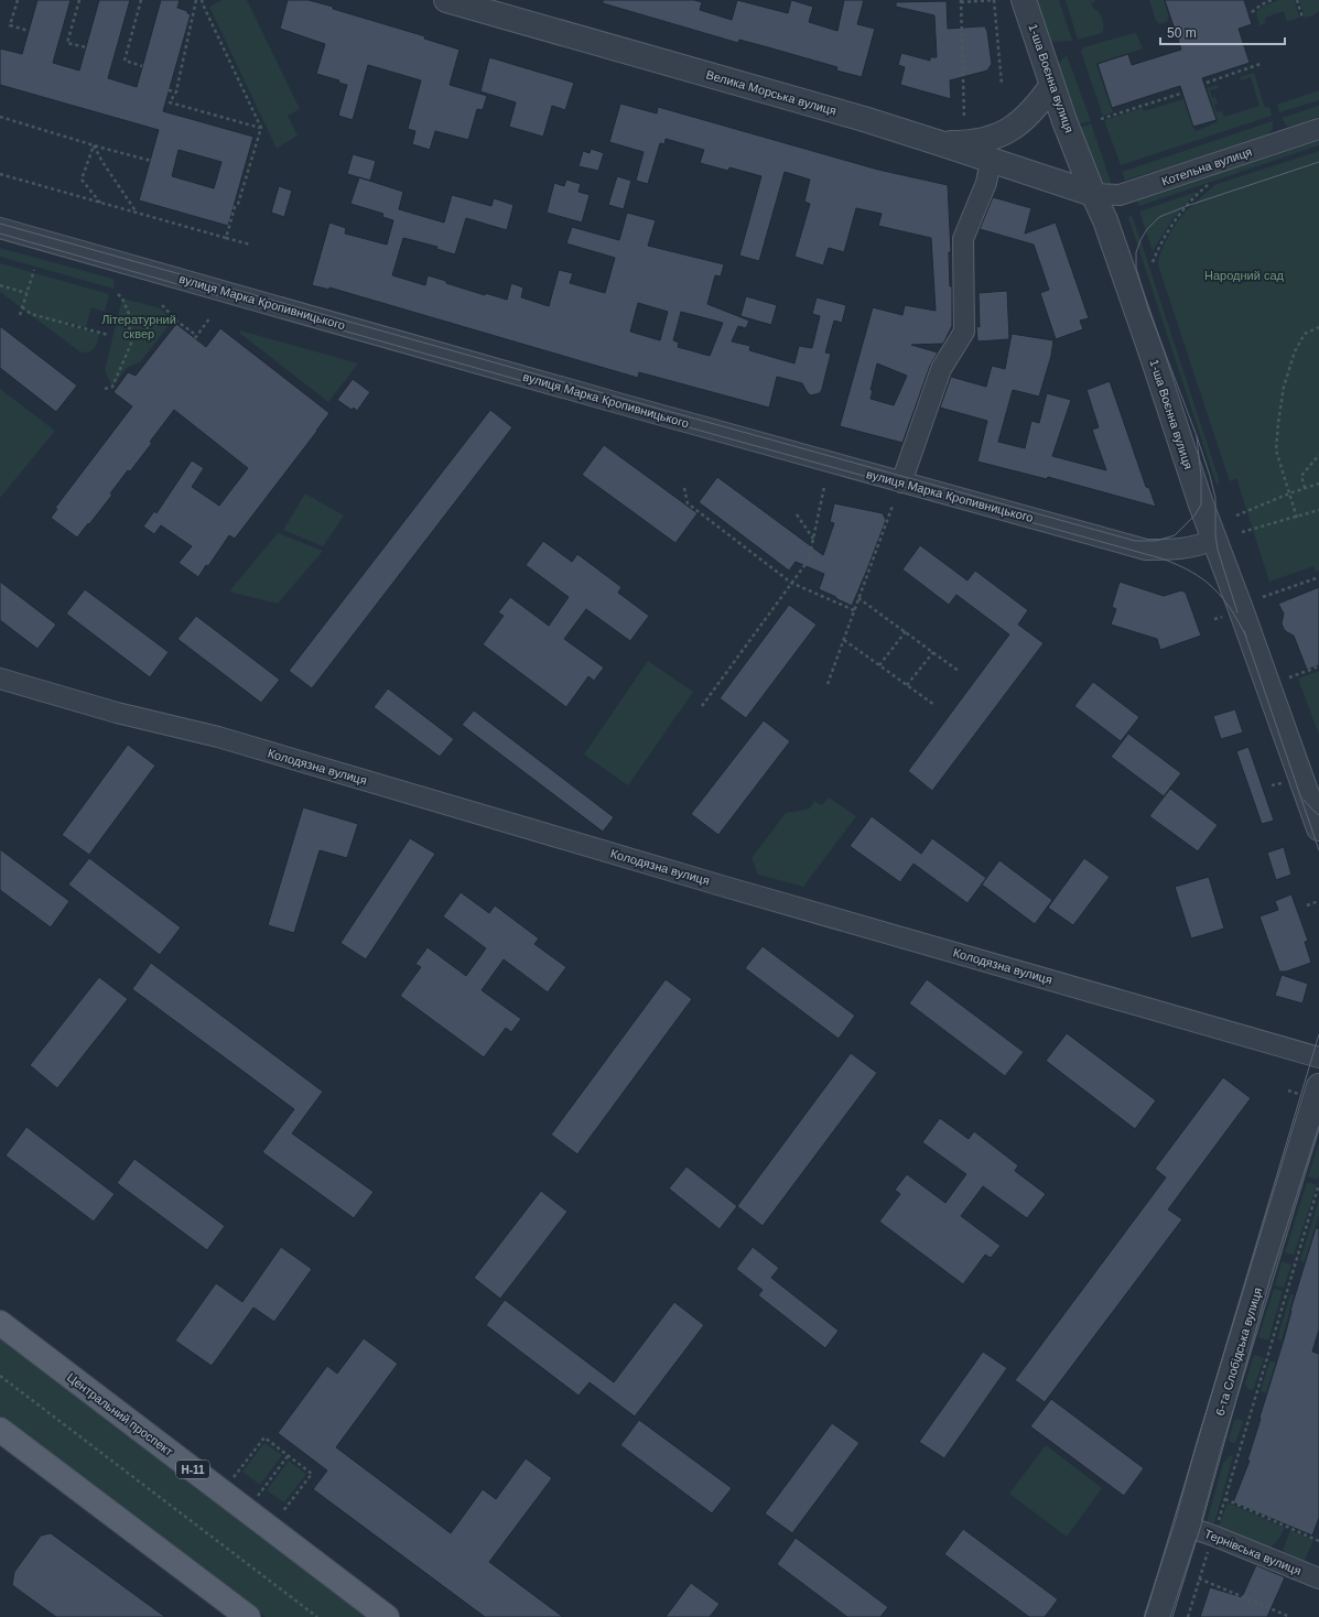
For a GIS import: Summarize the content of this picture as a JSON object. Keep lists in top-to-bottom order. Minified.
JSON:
{"streets":{"main road":["Центральний проспект","Н-11"],"street":["1-ша Воєнна вулиця","Велика Морська вулиця","Котельна вулиця","вулиця Марка Кропивницького","Колодязна вулиця","6-та Слобідська вулиця","Тернівська вулиця"]},"crossings":[["1-ша Воєнна вулиця","Велика Морська вулиця"],["1-ша Воєнна вулиця","Котельна вулиця"],["1-ша Воєнна вулиця","вулиця Марка Кропивницького"],["Велика Морська вулиця","Котельна вулиця"],["6-та Слобідська вулиця","Тернівська вулиця"]],"parks":["Народний сад","Літературний сквер"],"scale_bar":"50 m"}
